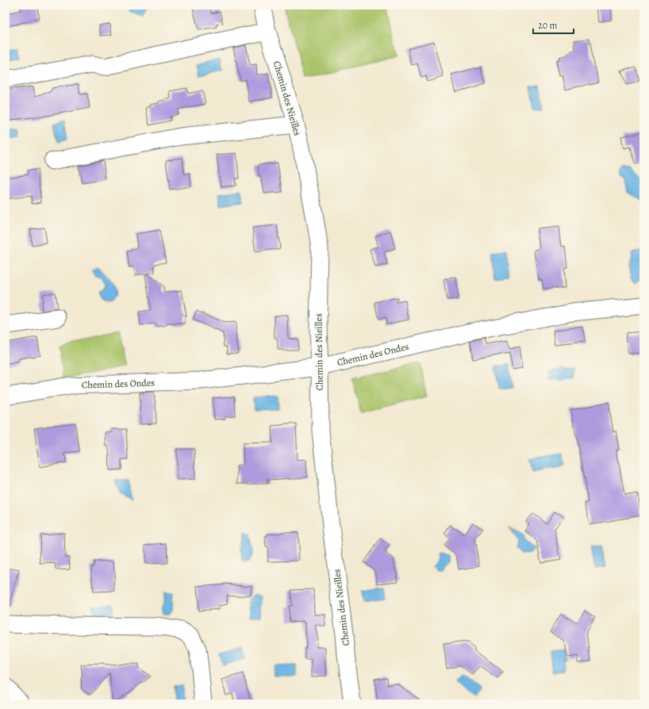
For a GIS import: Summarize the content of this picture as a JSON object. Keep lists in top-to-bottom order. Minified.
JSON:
{"streets":{"street":["Chemin des Nieilles","Chemin des Ondes"]},"crossings":[["Chemin des Nieilles","Chemin des Ondes"]],"scale_bar":"20 m"}
